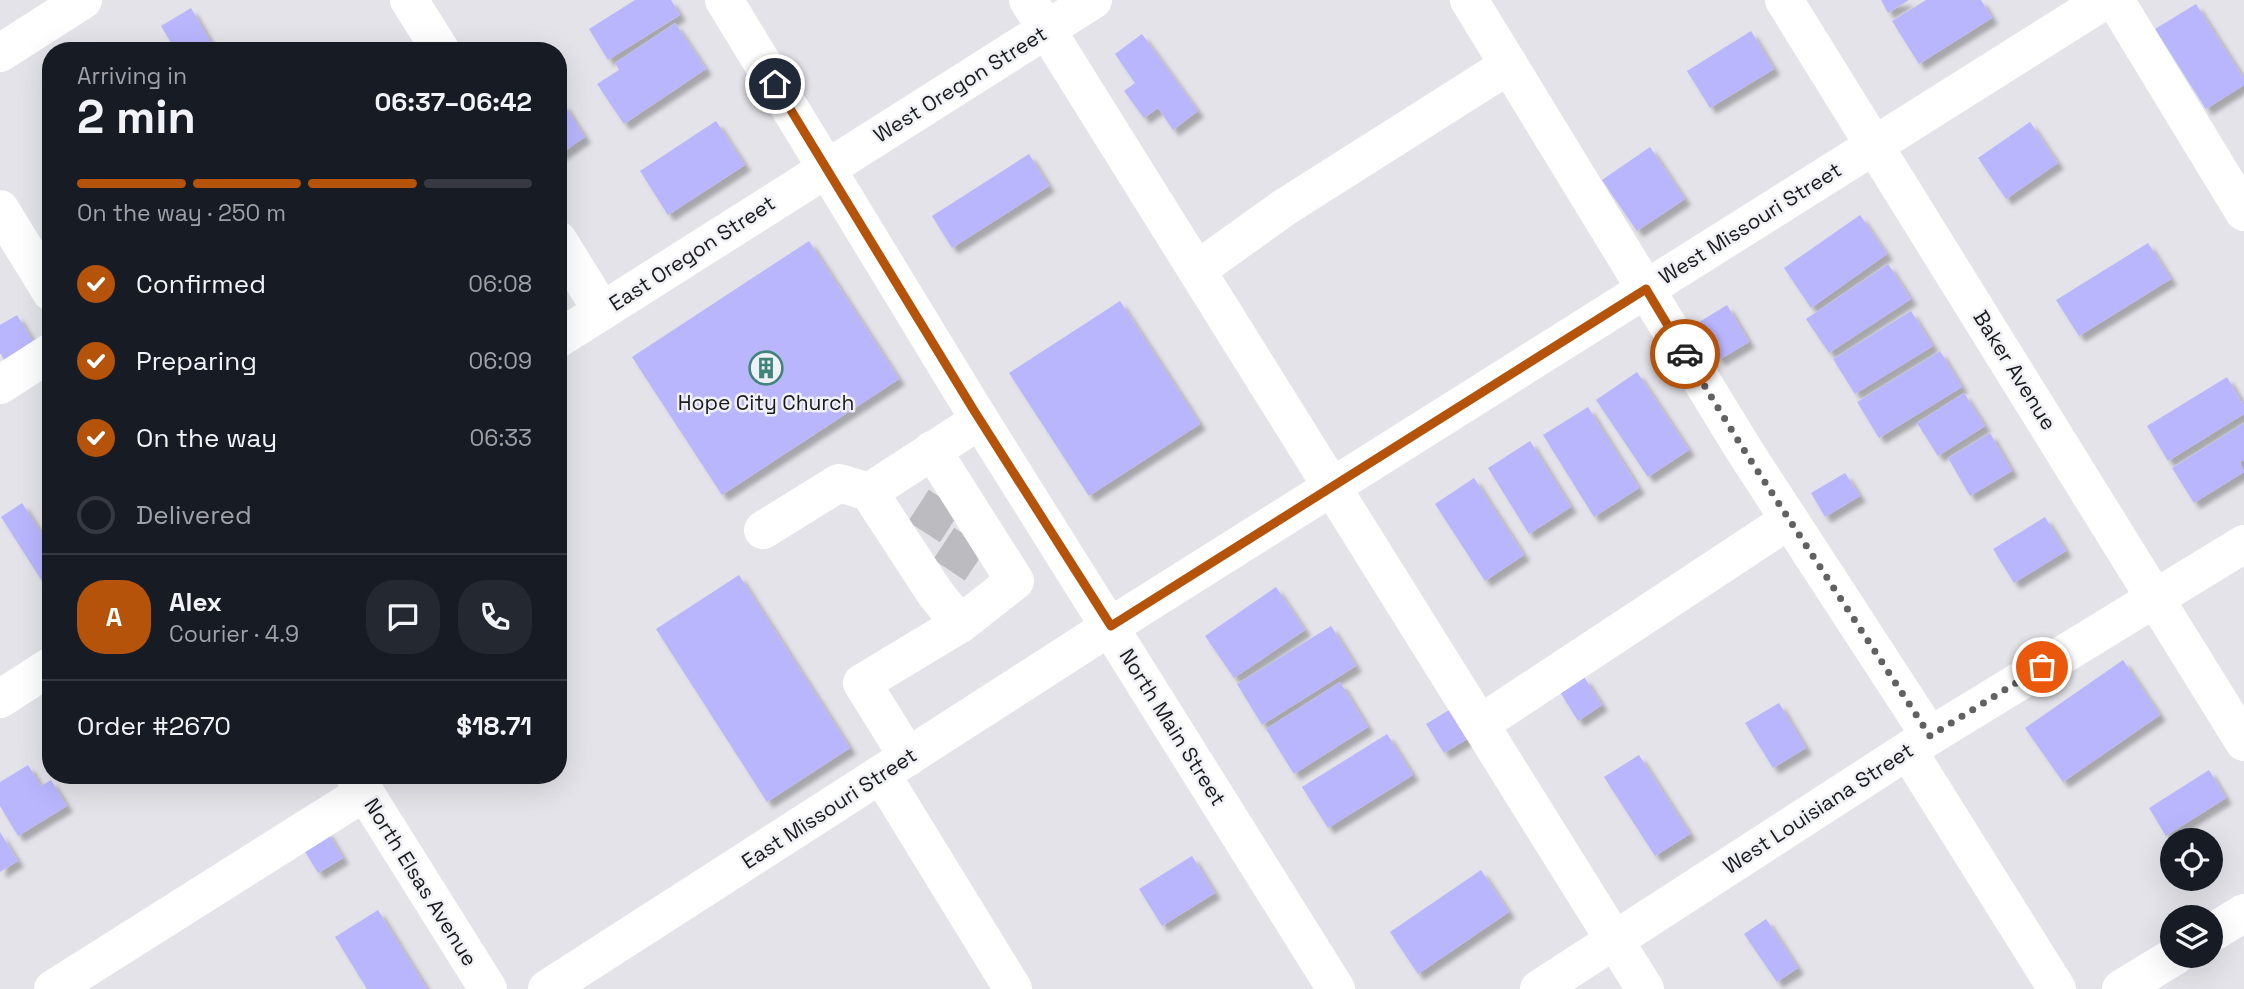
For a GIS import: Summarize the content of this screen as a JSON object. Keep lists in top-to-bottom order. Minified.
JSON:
{"streets":{"street":["West Oregon Street","West Missouri Street","East Oregon Street","Baker Avenue","North Main Street","East Missouri Street","West Louisiana Street","North Elsas Avenue"]},"crossings":[["West Oregon Street","East Oregon Street"],["West Oregon Street","North Main Street"],["West Missouri Street","Baker Avenue"],["West Missouri Street","North Main Street"],["West Missouri Street","East Missouri Street"],["East Oregon Street","North Main Street"],["Baker Avenue","West Louisiana Street"],["North Main Street","East Missouri Street"]],"places":{"building":["Hope City Church"]},"page":{"heading":["2 min","Arriving in","06:37–06:42"],"panel":["Alex","Courier · 4.9","Order #2670","$18.71"],"bar":"On the way · 250 m","list":[["Confirmed","06:08"],["Preparing","06:09"],["On the way","06:33"],"Delivered"],"round":"A"}}
